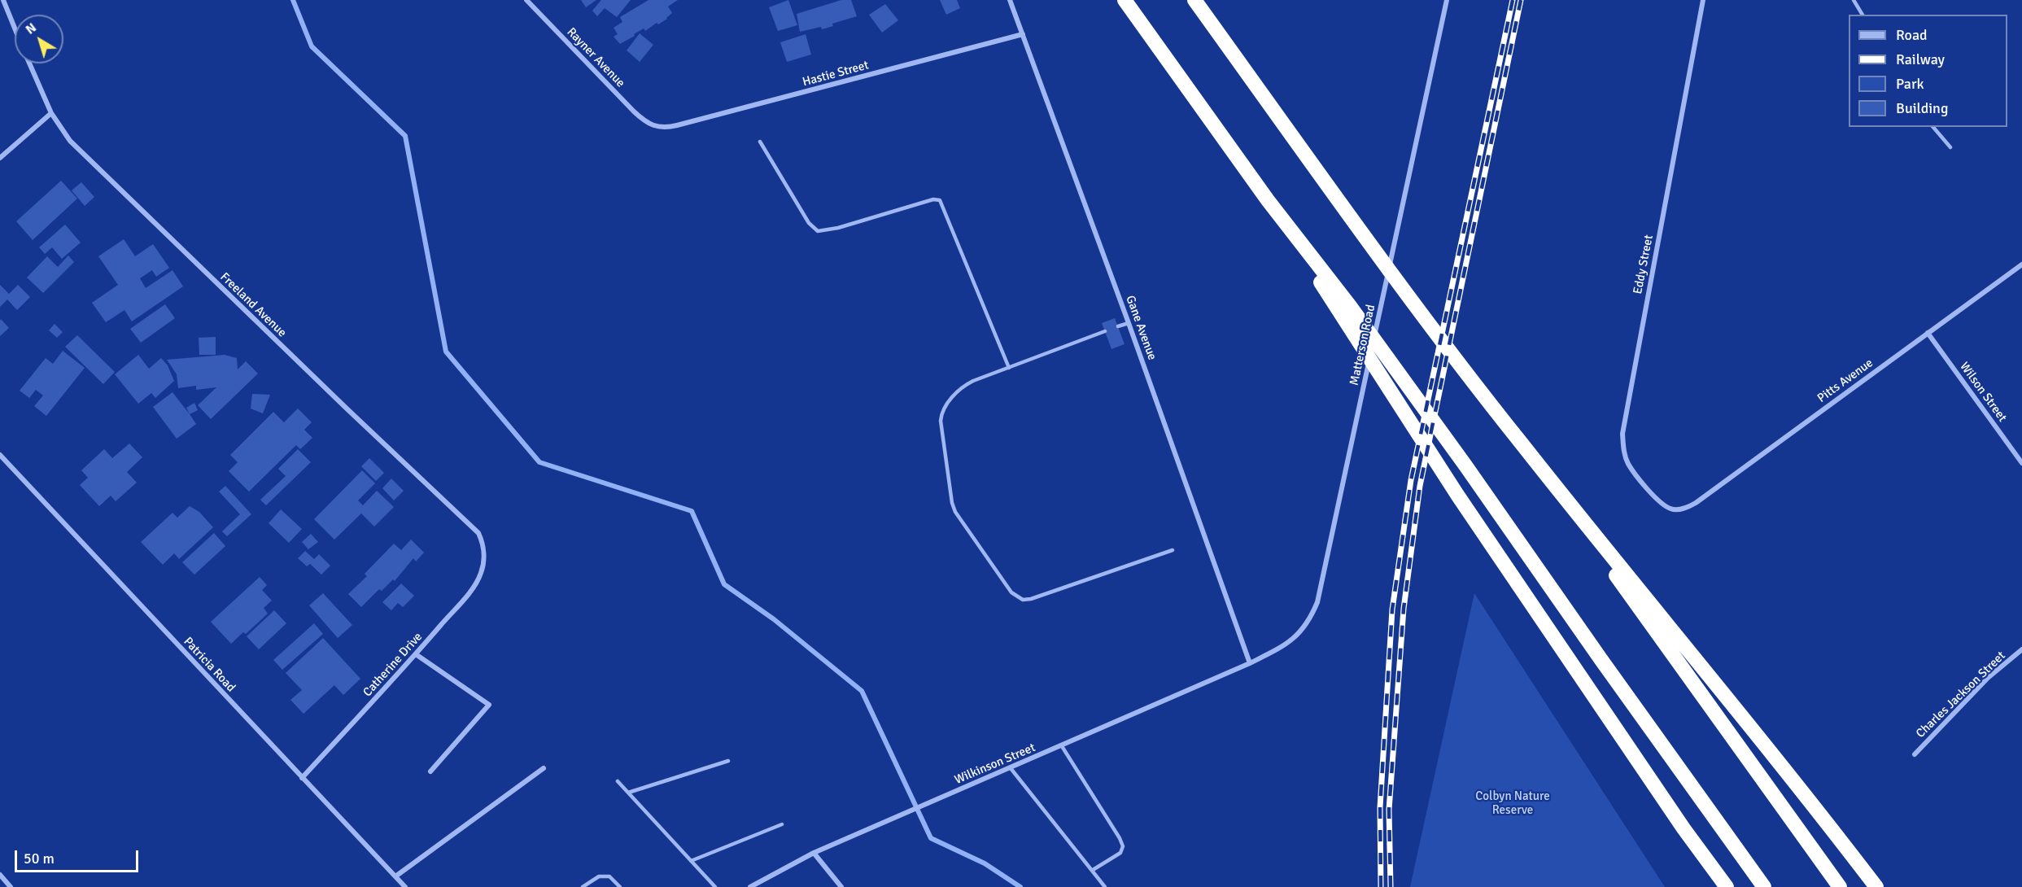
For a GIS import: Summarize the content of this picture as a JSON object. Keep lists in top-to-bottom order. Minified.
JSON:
{"streets":{"street":["Rayner Avenue","Hastie Street","Eddy Street","Freeland Avenue","Gane Avenue","Matterson Road","Pitts Avenue","Wilson Street","Patricia Road","Catherine Drive","Charles Jackson Street","Wilkinson Street"]},"crossings":[["Rayner Avenue","Hastie Street"],["Hastie Street","Gane Avenue"],["Eddy Street","Pitts Avenue"],["Freeland Avenue","Catherine Drive"],["Gane Avenue","Matterson Road"],["Gane Avenue","Wilkinson Street"],["Matterson Road","Wilkinson Street"],["Pitts Avenue","Wilson Street"],["Patricia Road","Catherine Drive"]],"parks":["Colbyn Nature Reserve"],"legend":["Road","Railway","Park","Building"],"scale_bar":"50 m","north":"top left"}
